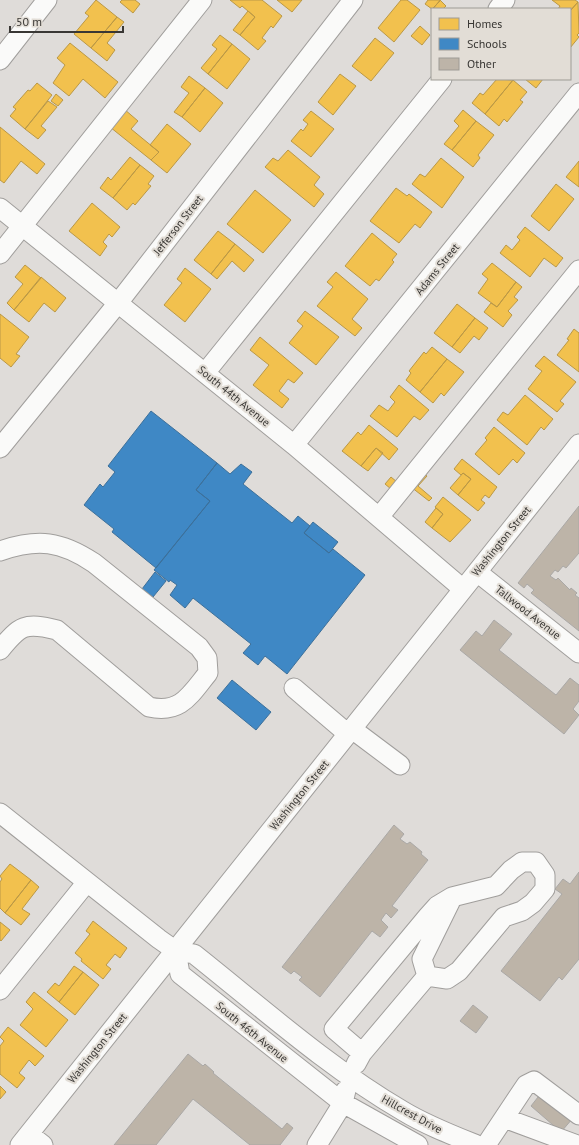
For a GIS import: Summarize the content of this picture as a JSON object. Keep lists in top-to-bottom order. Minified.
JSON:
{"streets":{"street":["Jefferson Street","Adams Street","South 44th Avenue","Washington Street","Tallwood Avenue","South 46th Avenue","Hillcrest Drive"]},"crossings":[["Jefferson Street","South 44th Avenue"],["Adams Street","South 44th Avenue"],["South 44th Avenue","Washington Street"],["Washington Street","Tallwood Avenue"],["Washington Street","South 46th Avenue"]],"legend":["Homes","Schools","Other"],"scale_bar":"50 m"}
